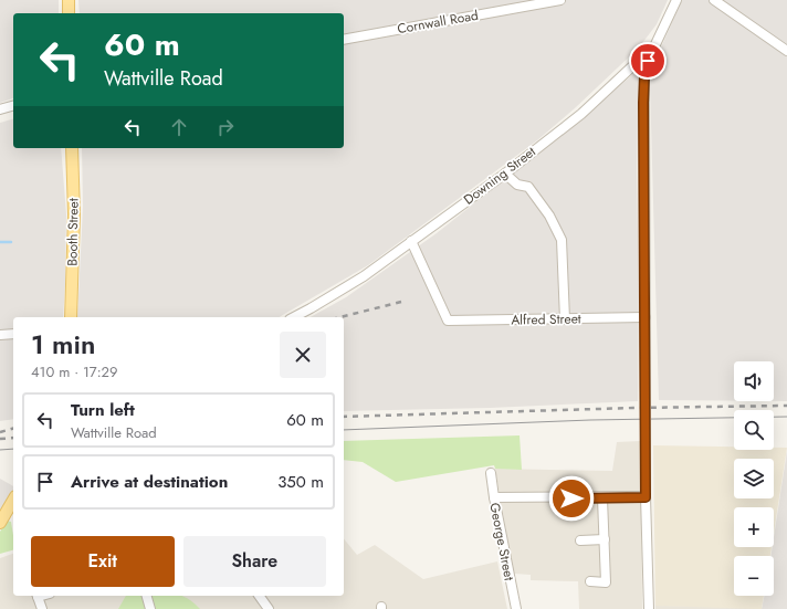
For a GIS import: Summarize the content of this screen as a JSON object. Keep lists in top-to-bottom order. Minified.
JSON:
{"streets":{"main road":["Booth Street"],"street":["Cornwall Road","Downing Street","Alfred Street","George Street"]},"crossings":[["Downing Street","Alfred Street"]],"page":{"turn":["60 m","Wattville Road"],"heading":["1 min","410 m · 17:29"],"map_buttons":["+","−"],"list":[{"name":"Turn left","note":"Wattville Road","value":"60 m"},{"name":"Arrive at destination","value":"350 m"}],"buttons":["Exit","Share"]}}
